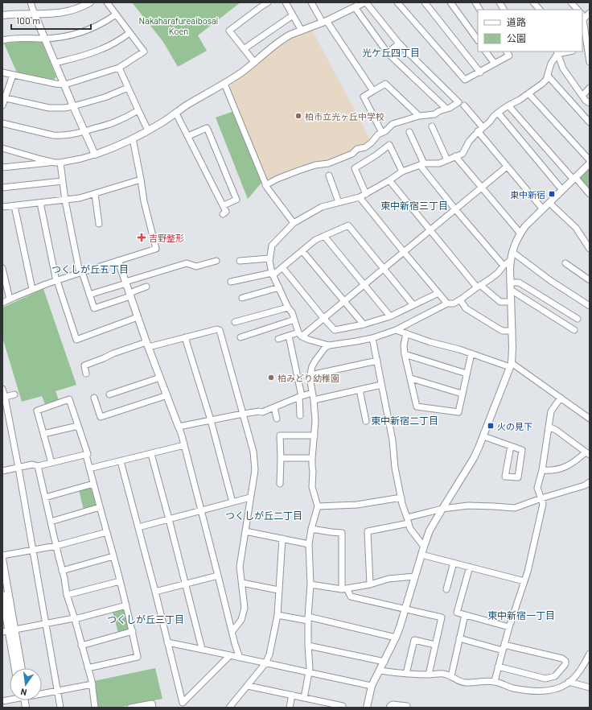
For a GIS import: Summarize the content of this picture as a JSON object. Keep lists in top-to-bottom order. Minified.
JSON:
{"districts":["光ケ丘四丁目","東中新宿三丁目","つくしが丘五丁目","東中新宿二丁目","つくしが丘二丁目","東中新宿一丁目","つくしが丘三丁目"],"parks":["Nakaharafureaibosai Koen"],"places":{"other":["柏市立光ヶ丘中学校","柏みどり幼稚園"],"transit":["東中新宿","火の見下"],"health":["吉野整形"]},"legend":["道路","公園"],"scale_bar":"100 m","north":"bottom"}
